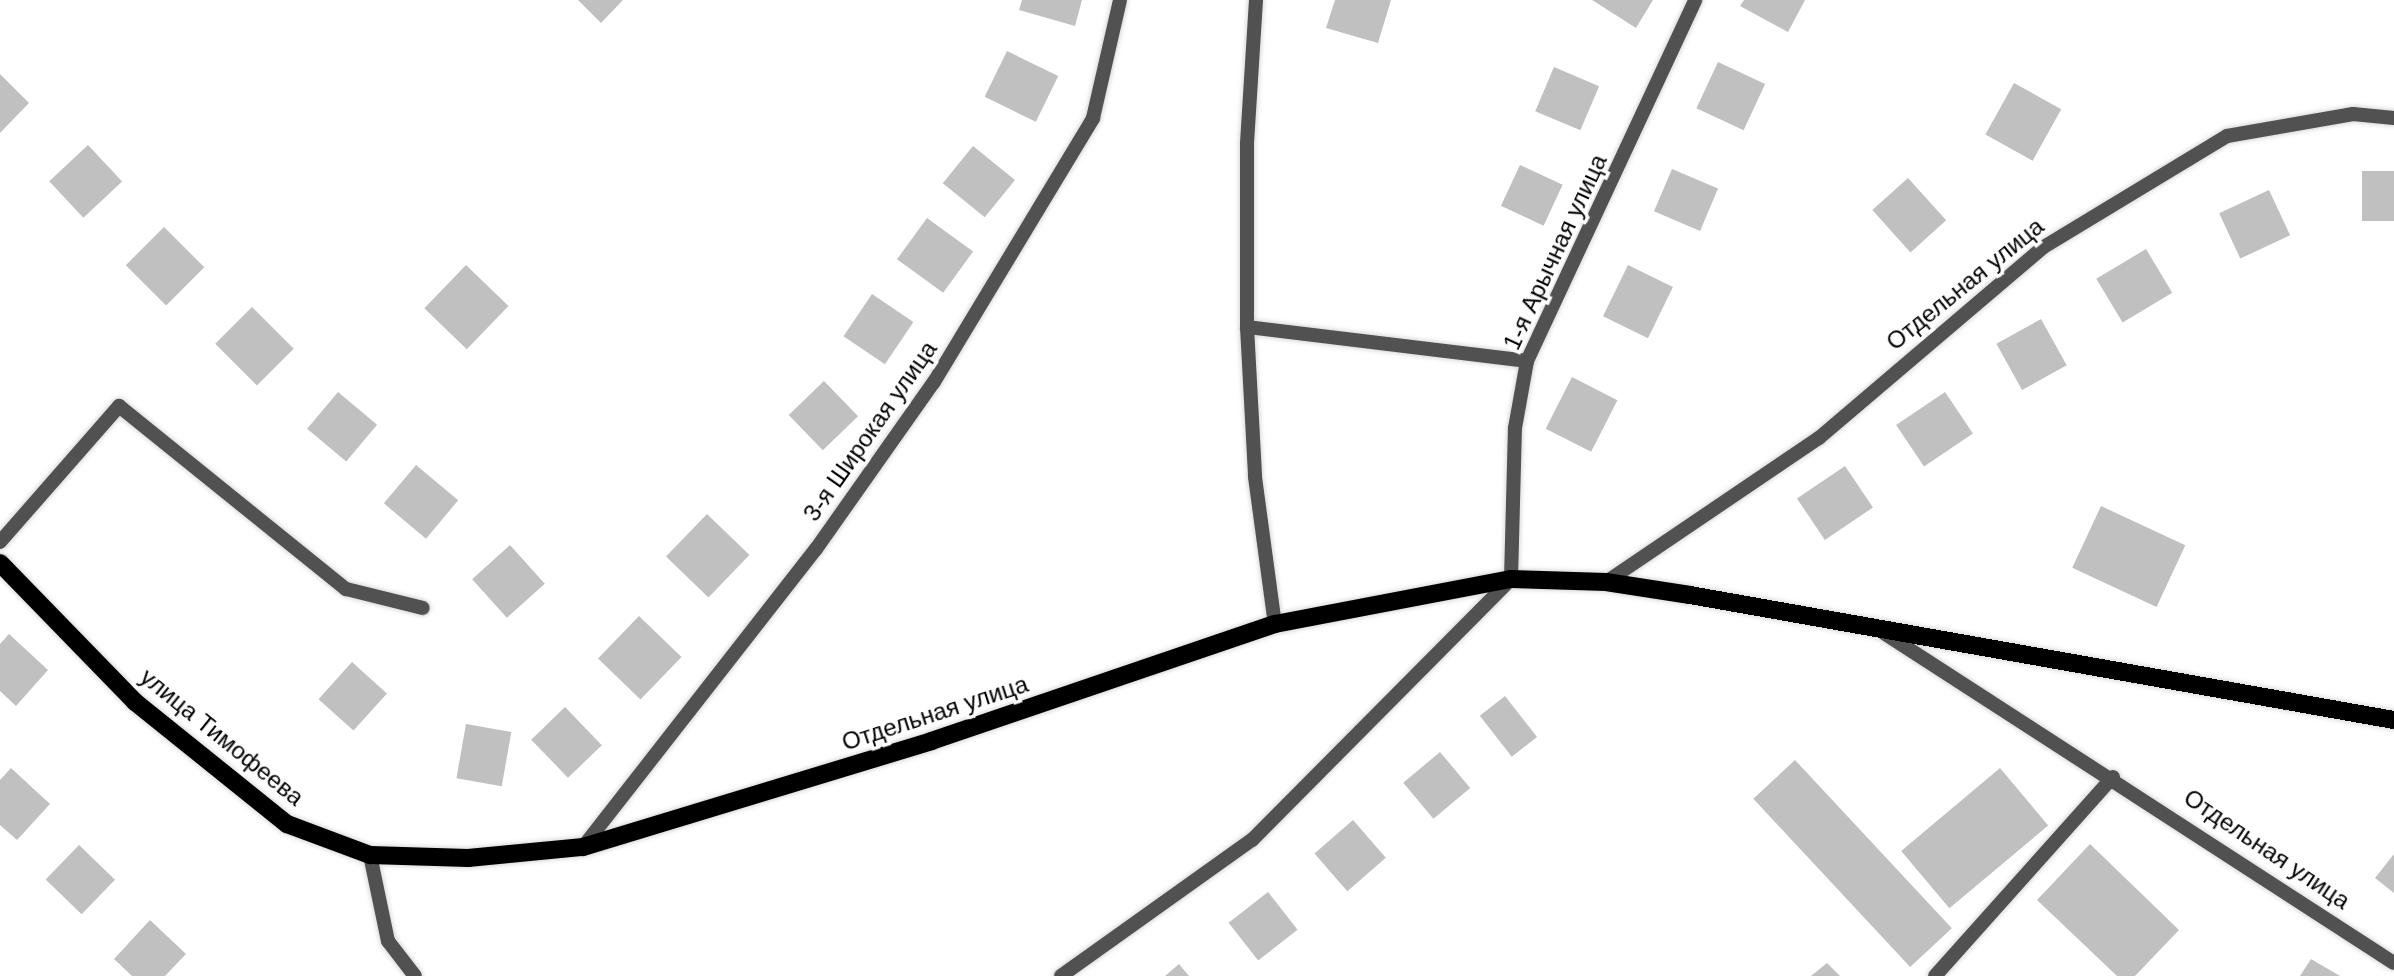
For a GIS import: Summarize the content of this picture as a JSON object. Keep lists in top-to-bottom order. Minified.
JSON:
{"streets":{"main road":["Отдельная улица","улица Тимофеева"],"street":["1-я Арычная улица","3-я Широкая улица"]},"crossings":[["1-я Арычная улица","Отдельная улица"],["Отдельная улица","3-я Широкая улица"],["Отдельная улица","улица Тимофеева"]]}
